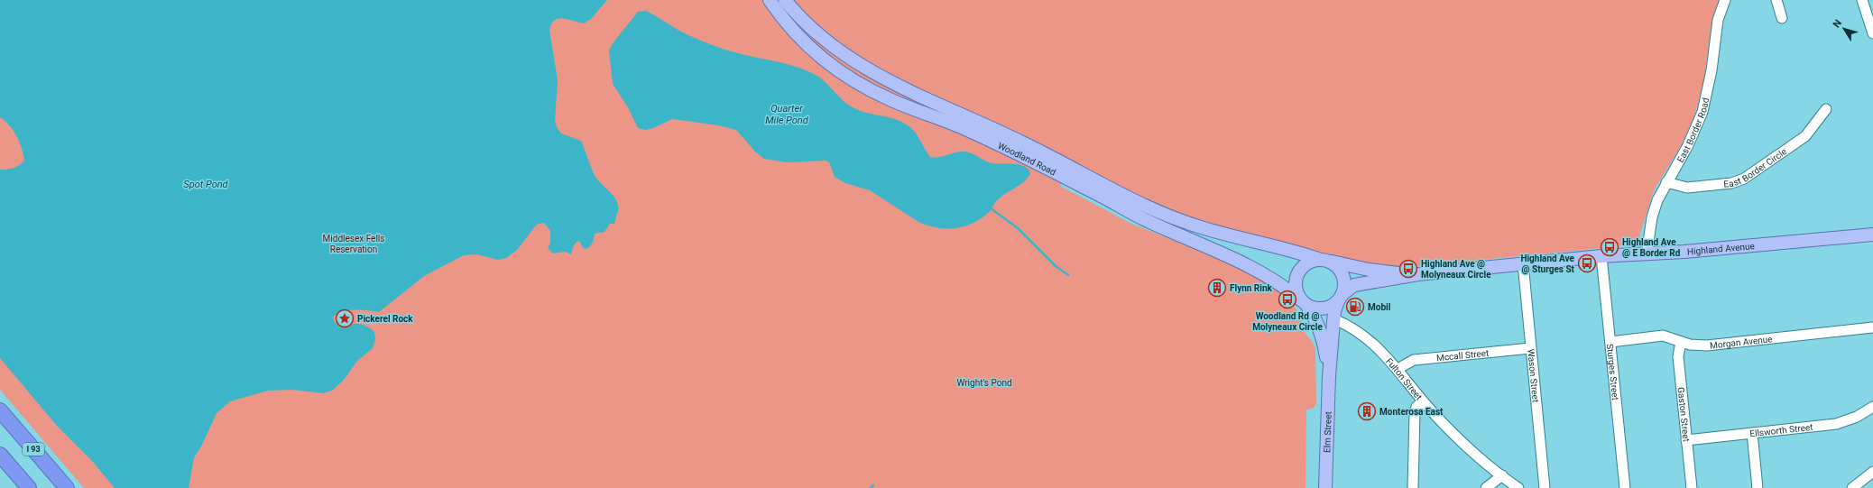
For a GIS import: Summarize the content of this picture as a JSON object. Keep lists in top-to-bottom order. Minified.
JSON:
{"streets":{"highway":["I 93"],"main road":["Woodland Road","Highland Avenue","Elm Street"],"street":["East Border Road","East Border Circle","Morgan Avenue","Mccall Street","Sturges Street","Wason Street","Fulton Street","Gaston Street","Ellsworth Street"]},"crossings":[["East Border Road","East Border Circle"],["East Border Road","Highland Avenue"],["Woodland Road","Highland Avenue"],["Woodland Road","Elm Street"],["Highland Avenue","Sturges Street"],["Highland Avenue","Wason Street"],["Highland Avenue","Elm Street"],["Morgan Avenue","Sturges Street"],["Morgan Avenue","Gaston Street"],["Mccall Street","Wason Street"],["Mccall Street","Fulton Street"],["Fulton Street","Elm Street"],["Gaston Street","Ellsworth Street"]],"water":["Quarter Mile Pond","Spot Pond"],"parks":["Middlesex Fells Reservation","Wright's Pond"],"places":{"bus stop":["Highland Ave @ E Border Rd","Highland Ave @ Sturges St","Highland Ave @ Molyneaux Circle","Woodland Rd @ Molyneaux Circle"],"building":["Flynn Rink","Monterosa East"],"fuel station":["Mobil"],"place":["Pickerel Rock"]},"north":"top left"}
